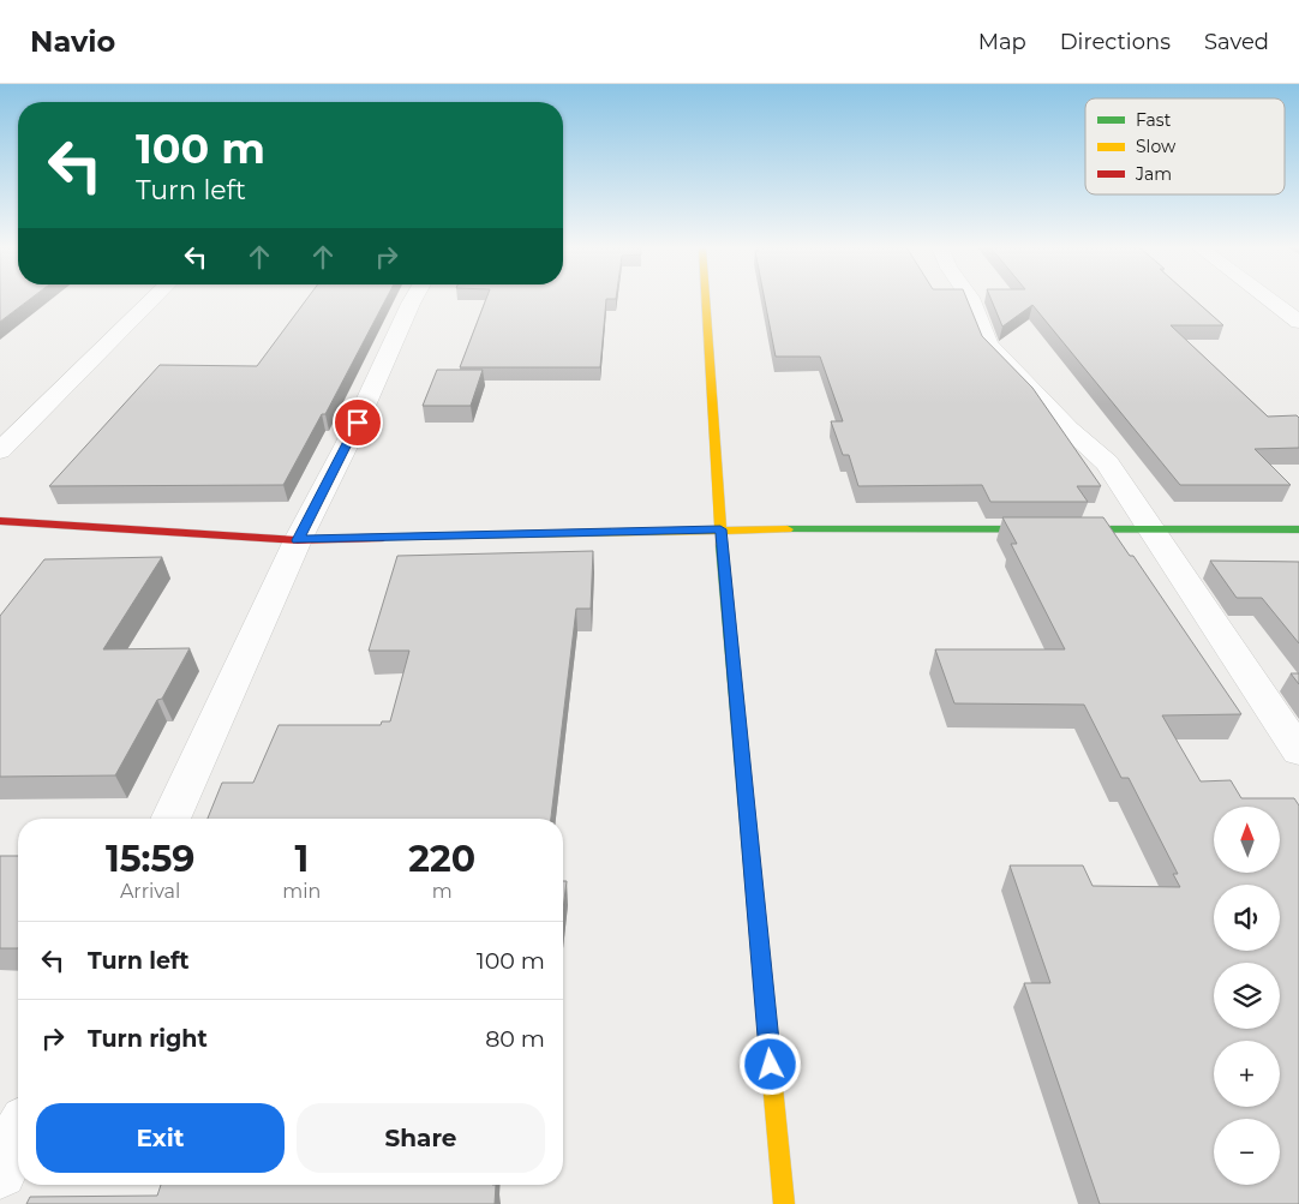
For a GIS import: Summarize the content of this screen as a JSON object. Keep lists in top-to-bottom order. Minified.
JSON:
{"legend":["Fast","Slow","Jam"],"north":"top","page":{"header":"Navio","nav":["Map","Directions","Saved"],"turn":["100 m","Turn left"],"map_buttons":["+","−"],"eta":["15:59","Arrival","1","min","220","m"],"list":[{"name":"Turn left","value":"100 m"},{"name":"Turn right","value":"80 m"}],"buttons":["Exit","Share"]}}
